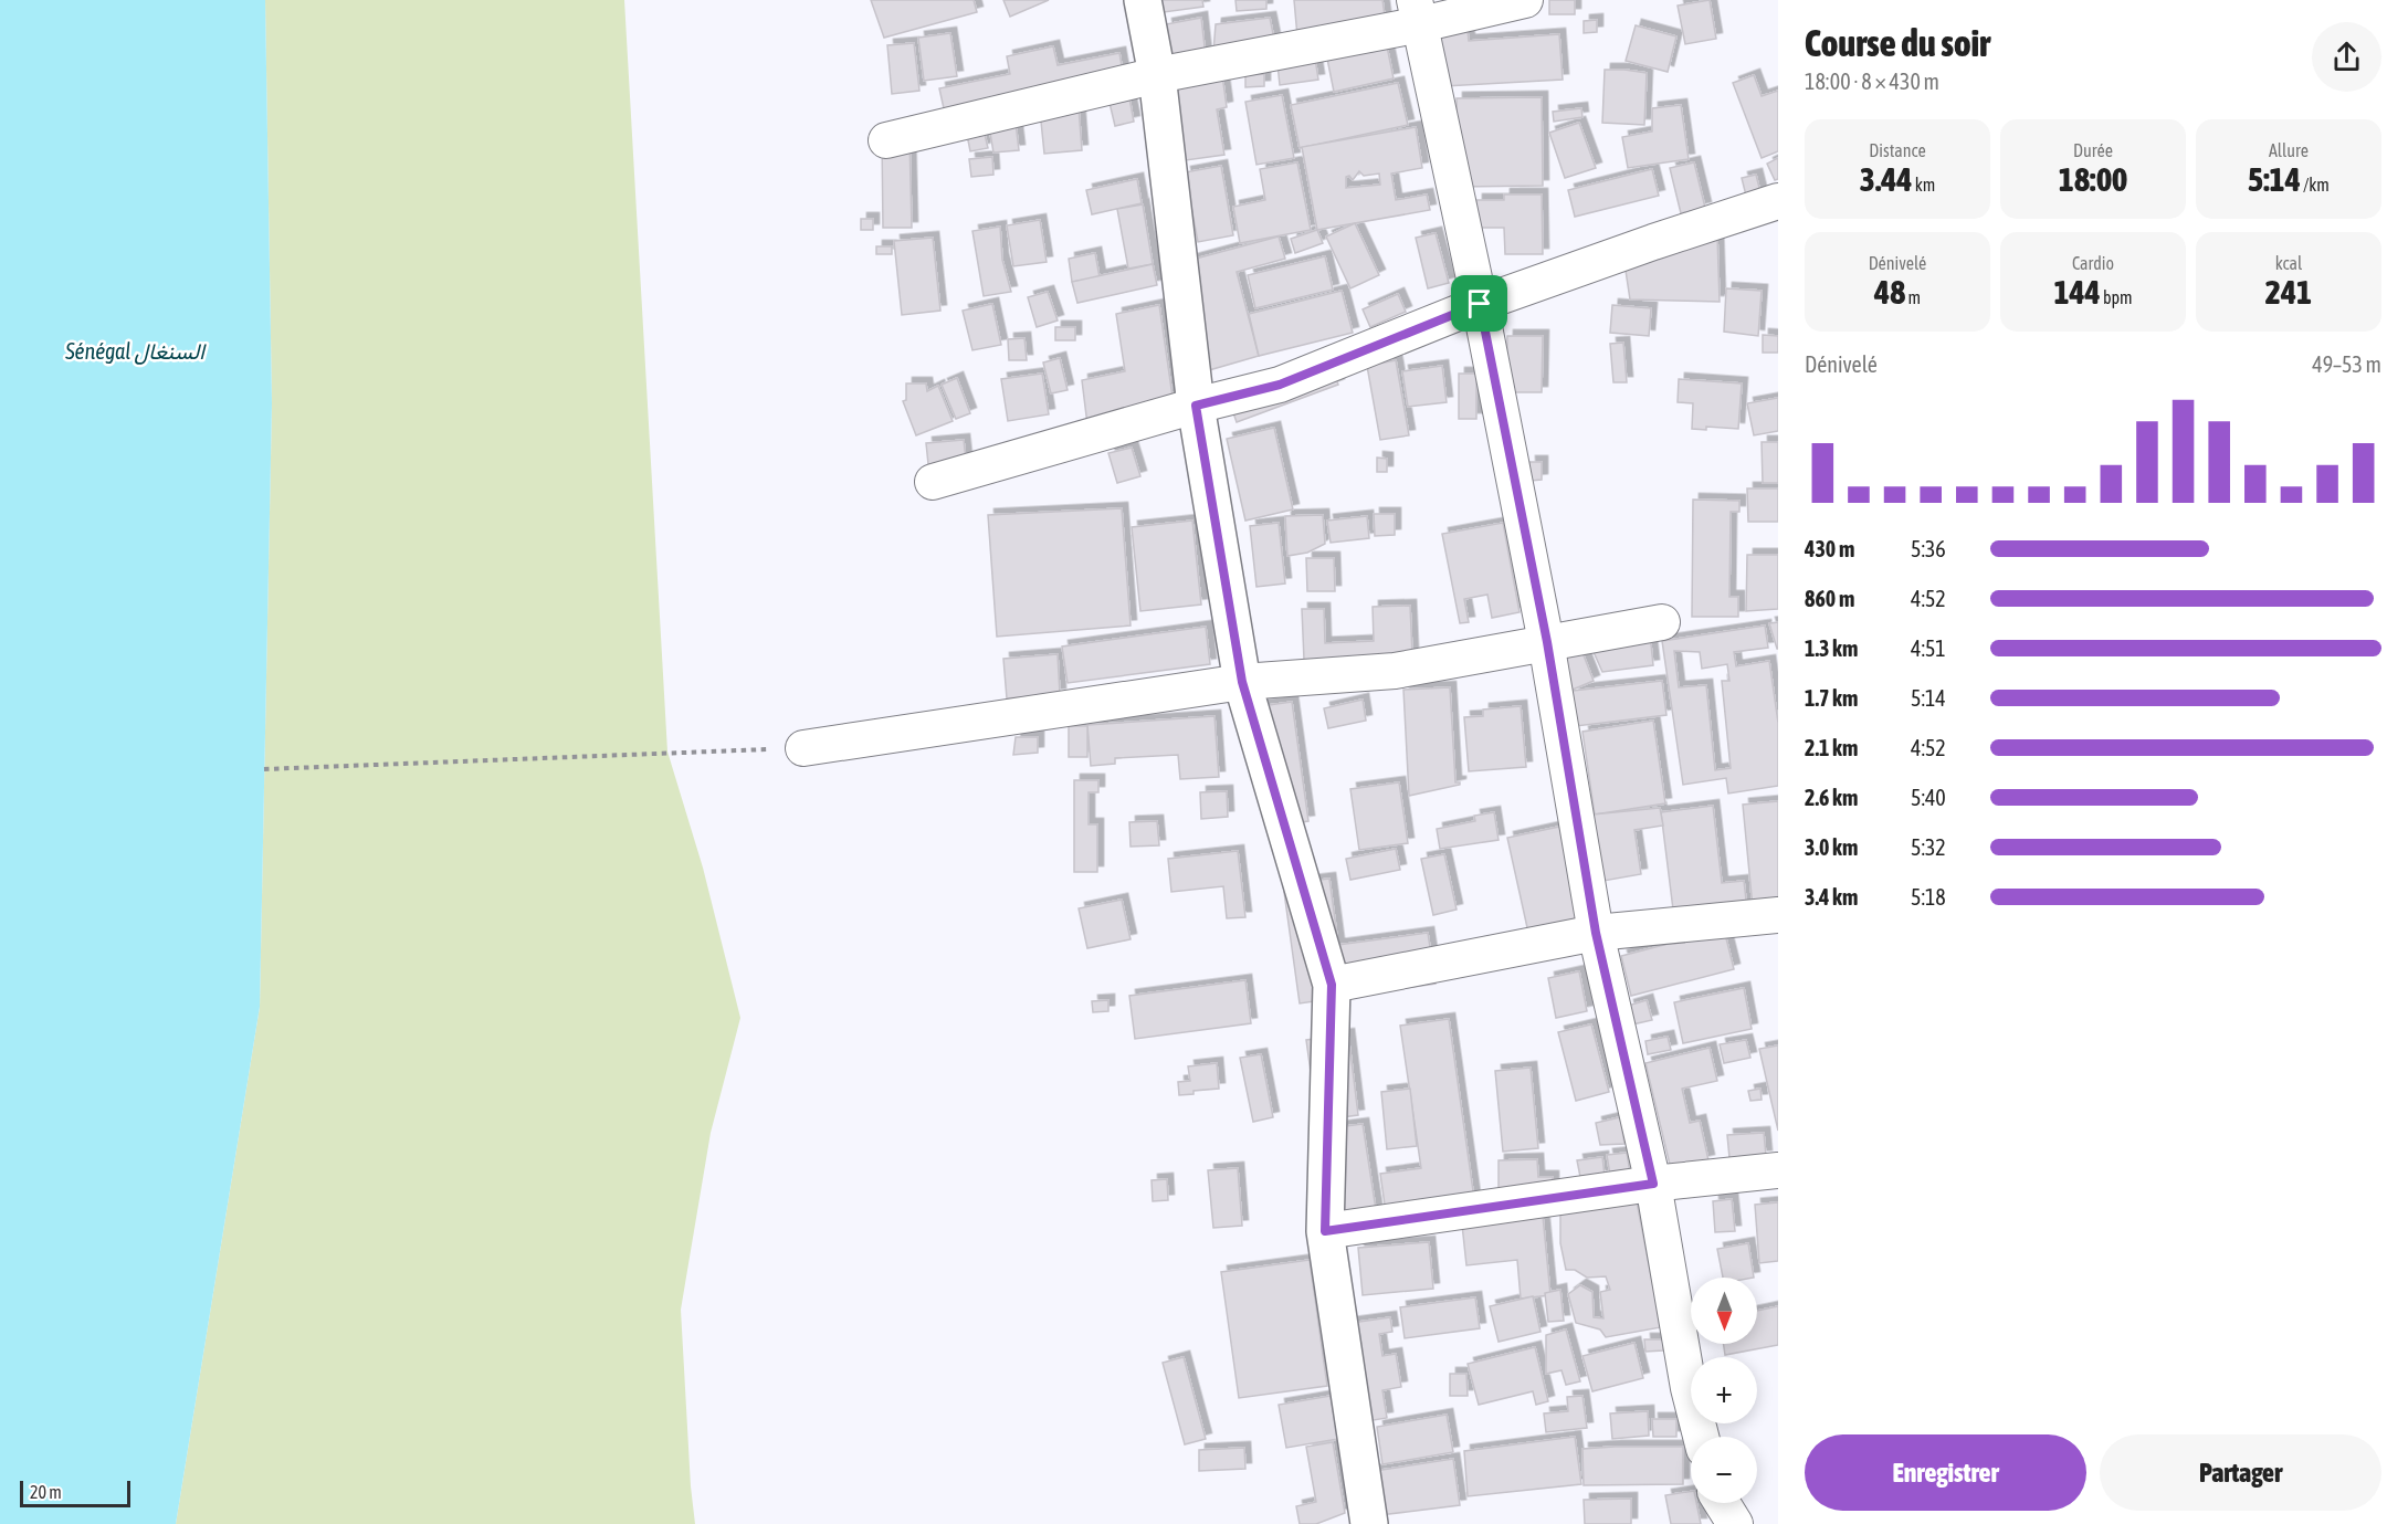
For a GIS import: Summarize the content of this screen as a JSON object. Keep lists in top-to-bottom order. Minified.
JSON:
{"water":["Sénégal السنغال"],"scale_bar":"20 m","north":"bottom","page":{"heading":["Course du soir","18:00 · 8 × 430 m"],"stats":[["Distance","3.44 km"],["Durée","18:00"],["Allure","5:14 /km"],["Dénivelé","48 m"],["Cardio","144 bpm"],["kcal","241"]],"chart":["Dénivelé","49–53 m"],"list":[{"name":"430 m","note":"5:36"},{"name":"860 m","note":"4:52"},{"name":"1.3 km","note":"4:51"},{"name":"1.7 km","note":"5:14"},{"name":"2.1 km","note":"4:52"},{"name":"2.6 km","note":"5:40"},{"name":"3.0 km","note":"5:32"},{"name":"3.4 km","note":"5:18"}],"map_buttons":["+","−"],"buttons":["Enregistrer","Partager"],"scale":"20 m"}}
